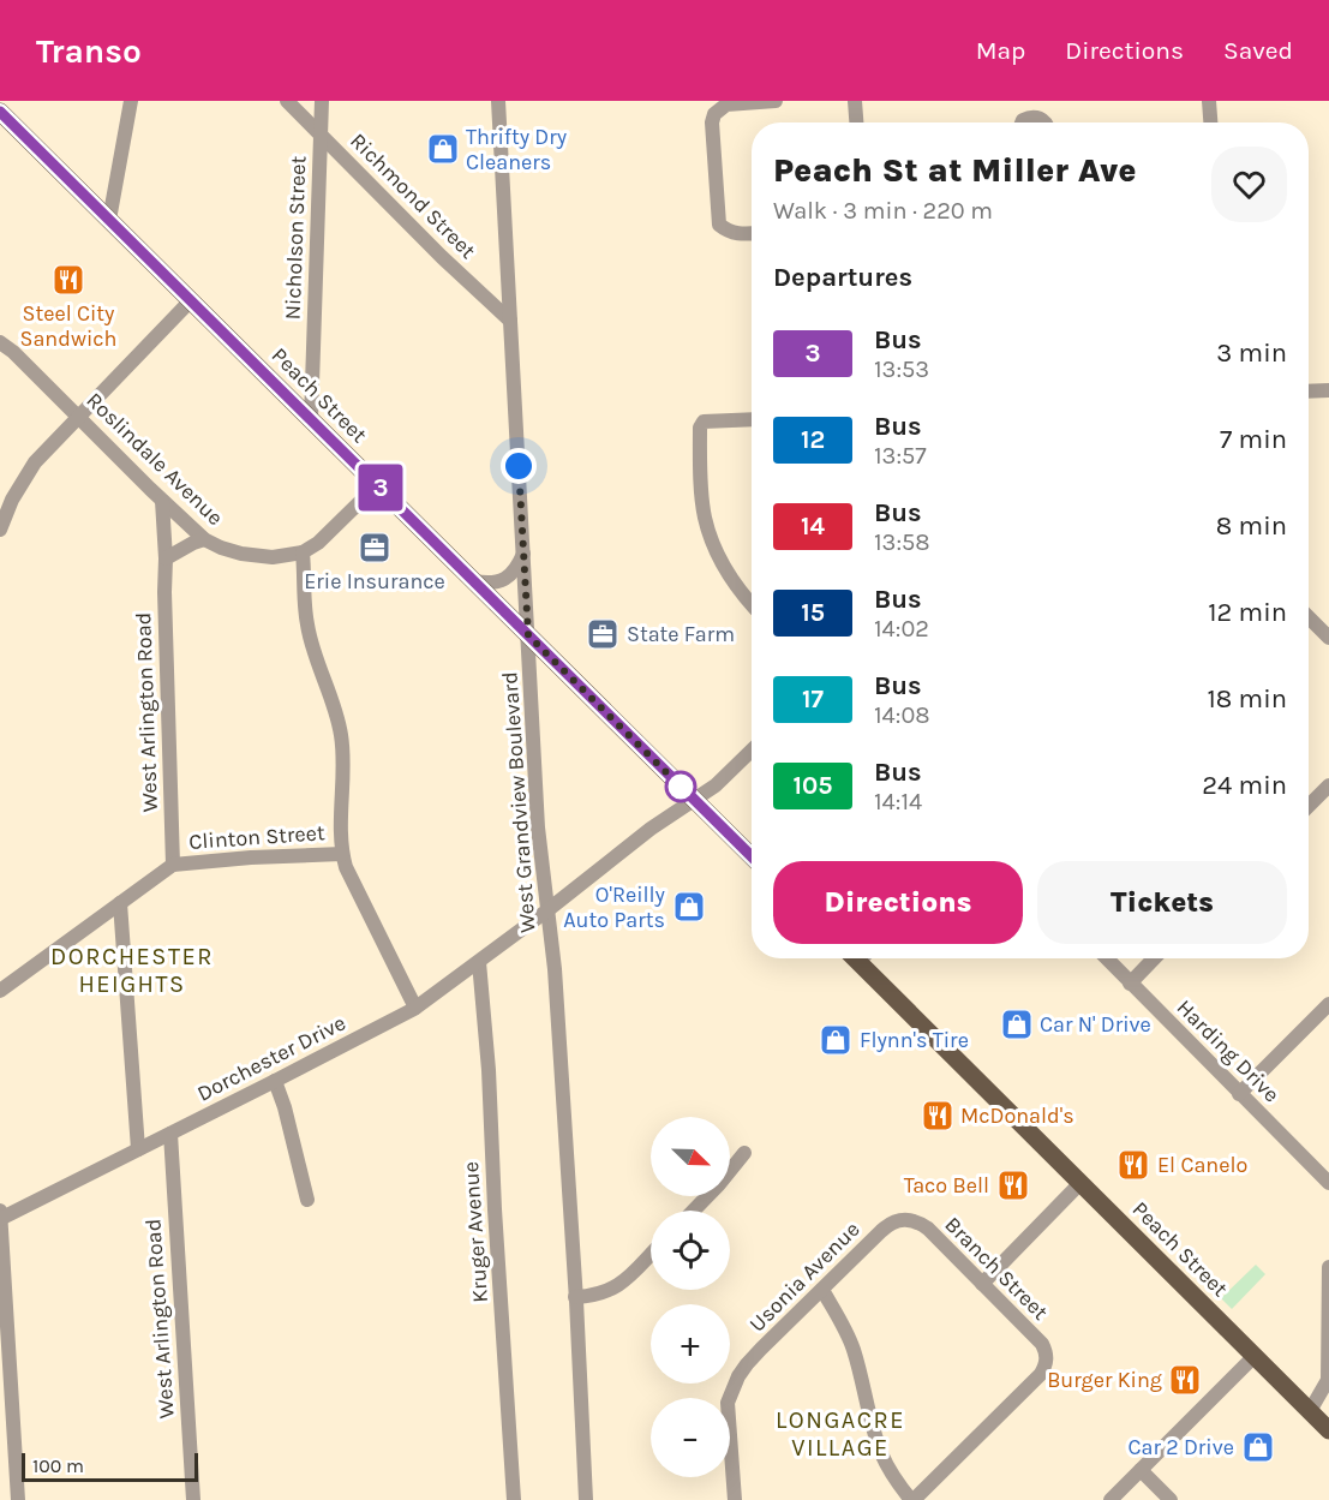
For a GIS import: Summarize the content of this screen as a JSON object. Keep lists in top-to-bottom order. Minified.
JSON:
{"streets":{"main road":["Peach Street"],"street":["Richmond Street","Nicholson Street","Roslindale Avenue","West Arlington Road","West Grandview Boulevard","Clinton Street","Harding Drive","Dorchester Drive","Kruger Avenue","Branch Street","Usonia Avenue"]},"crossings":[["Richmond Street","Nicholson Street"],["Richmond Street","West Grandview Boulevard"],["Nicholson Street","Peach Street"],["Peach Street","West Grandview Boulevard"],["Peach Street","Dorchester Drive"],["Roslindale Avenue","West Arlington Road"],["West Arlington Road","Clinton Street"],["West Arlington Road","Dorchester Drive"],["West Grandview Boulevard","Dorchester Drive"],["Dorchester Drive","Kruger Avenue"],["Branch Street","Usonia Avenue"]],"districts":["DORCHESTER HEIGHTS","LONGACRE VILLAGE"],"places":{"shop":["Thrifty Dry Cleaners","O'Reilly Auto Parts","Car N' Drive","Flynn's Tire","Car 2 Drive"],"restaurant":["Steel City Sandwich","McDonald's","El Canelo","Taco Bell","Burger King"],"office":["Erie Insurance","State Farm"]},"lines":["bus line 3"],"scale_bar":"100 m","north":"bottom right","page":{"header":"Transo","nav":["Map","Directions","Saved"],"on_map":"3","heading":[["Peach St at Miller Ave","Walk · 3 min · 220 m"],"Departures"],"list":[{"mark":"3","name":"Bus","note":"13:53","value":"3 min"},{"mark":"12","name":"Bus","note":"13:57","value":"7 min"},{"mark":"14","name":"Bus","note":"13:58","value":"8 min"},{"mark":"15","name":"Bus","note":"14:02","value":"12 min"},{"mark":"17","name":"Bus","note":"14:08","value":"18 min"},{"mark":"105","name":"Bus","note":"14:14","value":"24 min"}],"buttons":["Directions","Tickets"],"map_buttons":["+","−"],"scale":"100 m"}}
